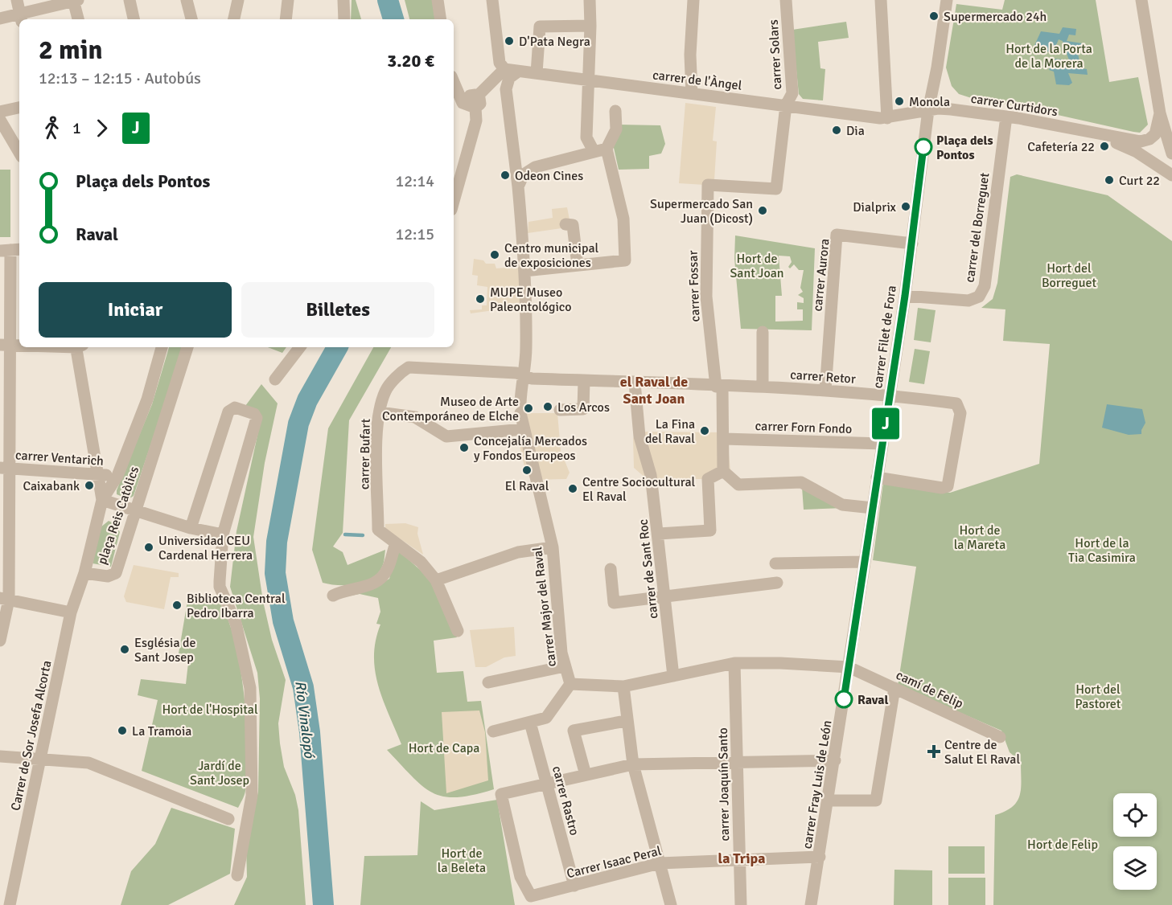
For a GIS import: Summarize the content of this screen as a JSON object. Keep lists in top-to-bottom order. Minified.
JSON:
{"streets":{"street":["carrer Solars","carrer de l'Àngel","carrer Curtidors","carrer del Borreguet","carrer Aurora","carrer Fossar","carrer Filet de Fora","carrer Retor","carrer Forn Fondo","carrer Bufart","carrer Ventarich","plaça Reis Catòlics","carrer de Sant Roc","carrer Major del Raval","camí de Felip","Carrer de Sor Josefa Alcorta","carrer Joaquín Santo","carrer Fray Luis de León","carrer Rastro","Carrer Isaac Peral"]},"crossings":[["carrer Solars","carrer de l'Àngel"],["carrer Solars","carrer Fossar"],["carrer de l'Àngel","carrer Curtidors"],["carrer de l'Àngel","carrer Major del Raval"],["carrer Curtidors","carrer del Borreguet"],["carrer Curtidors","carrer Filet de Fora"],["carrer del Borreguet","carrer Filet de Fora"],["carrer Aurora","carrer Filet de Fora"],["carrer Aurora","carrer Retor"],["carrer Fossar","carrer Retor"],["carrer Fossar","carrer Forn Fondo"],["carrer Filet de Fora","carrer Retor"],["carrer Filet de Fora","carrer Forn Fondo"],["carrer Filet de Fora","camí de Felip"],["carrer Filet de Fora","carrer Fray Luis de León"],["carrer Retor","carrer Bufart"],["carrer Retor","carrer de Sant Roc"],["carrer Retor","carrer Major del Raval"],["carrer Bufart","carrer Major del Raval"],["carrer Ventarich","plaça Reis Catòlics"],["plaça Reis Catòlics","Carrer de Sor Josefa Alcorta"],["carrer de Sant Roc","camí de Felip"],["carrer Major del Raval","camí de Felip"],["camí de Felip","carrer Joaquín Santo"],["camí de Felip","carrer Fray Luis de León"],["carrer Joaquín Santo","Carrer Isaac Peral"],["carrer Fray Luis de León","Carrer Isaac Peral"],["carrer Rastro","Carrer Isaac Peral"]],"districts":["el Raval de Sant Joan","la Tripa"],"water":["Río Vinalopó"],"parks":["Hort de la Porta de la Morera","Hort de Sant Joan","Hort del Borreguet","Hort de la Mareta","Hort de la Tia Casimira","Hort del Pastoret","Hort de l'Hospital","Hort de Capa","Jardí de Sant Josep","Hort de Felip","Hort de la Beleta"],"places":{"other":["Supermercado 24h","D'Pata Negra","Monola","Dia","Cafetería 22","Plaça dels Pontos","Odeon Cines","Curt 22","Dialprix","Supermercado San Juan (Dicost)","Centro municipal de exposiciones","MUPE Museo Paleontológico","Los Arcos","Museo de Arte Contemporáneo de Elche","La Fina del Raval","Concejalía Mercados y Fondos Europeos","El Raval","Caixabank","Centre Sociocultural El Raval","Universidad CEU Cardenal Herrera","Biblioteca Central Pedro Ibarra","Església de Sant Josep","Raval","La Tramoia"],"health":["Centre de Salut El Raval"]},"lines":["bus line J"],"page":{"on_map":"J","heading":["2 min","12:13 – 12:15 · Autobús","3.20 €"],"legs":["1","J"],"list":[{"name":"Plaça dels Pontos","value":"12:14"},{"name":"Raval","value":"12:15"}],"buttons":["Iniciar","Billetes"]}}
